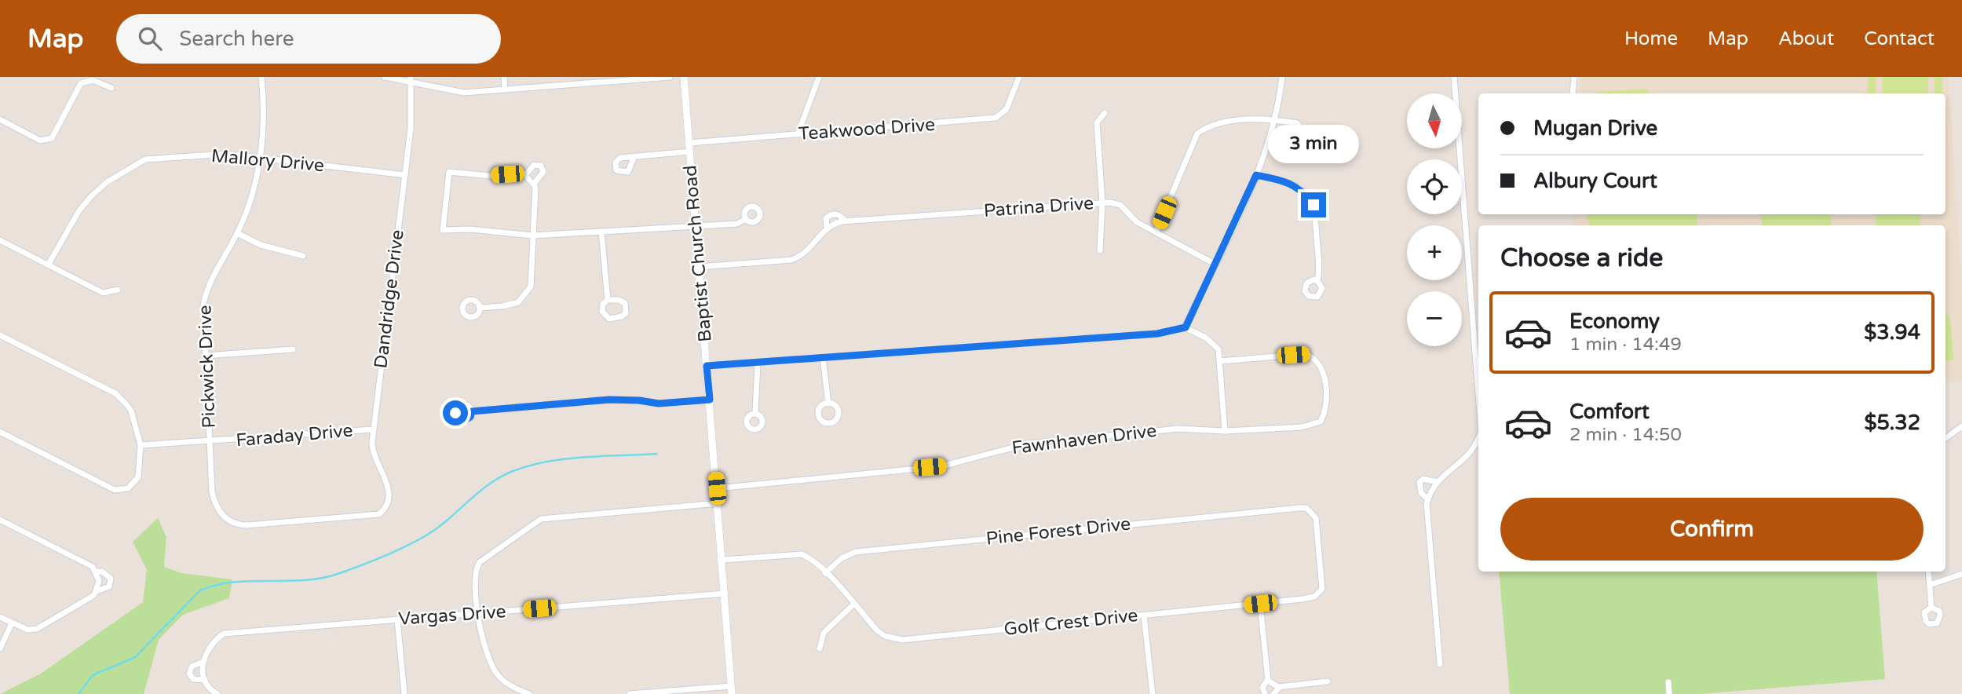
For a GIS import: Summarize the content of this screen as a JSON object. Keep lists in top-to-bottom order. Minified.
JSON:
{"streets":{"street":["Teakwood Drive","Mallory Drive","Patrina Drive","Baptist Church Road","Dandridge Drive","Pickwick Drive","Faraday Drive","Fawnhaven Drive","Pine Forest Drive","Vargas Drive","Golf Crest Drive"]},"crossings":[["Teakwood Drive","Baptist Church Road"],["Mallory Drive","Dandridge Drive"],["Mallory Drive","Pickwick Drive"],["Patrina Drive","Baptist Church Road"],["Baptist Church Road","Fawnhaven Drive"],["Baptist Church Road","Vargas Drive"],["Baptist Church Road","Golf Crest Drive"],["Dandridge Drive","Pickwick Drive"],["Dandridge Drive","Faraday Drive"],["Pickwick Drive","Faraday Drive"],["Pine Forest Drive","Golf Crest Drive"]],"north":"bottom","page":{"header":"Map","search":"Search here","nav":["Home","Map","About","Contact"],"map_buttons":["+","−"],"banner":["Mugan Drive","Albury Court"],"bubble":"3 min","heading":"Choose a ride","list":[{"name":"Economy","note":"1 min · 14:49","value":"$3.94"},{"name":"Comfort","note":"2 min · 14:50","value":"$5.32"}],"buttons":"Confirm"}}
